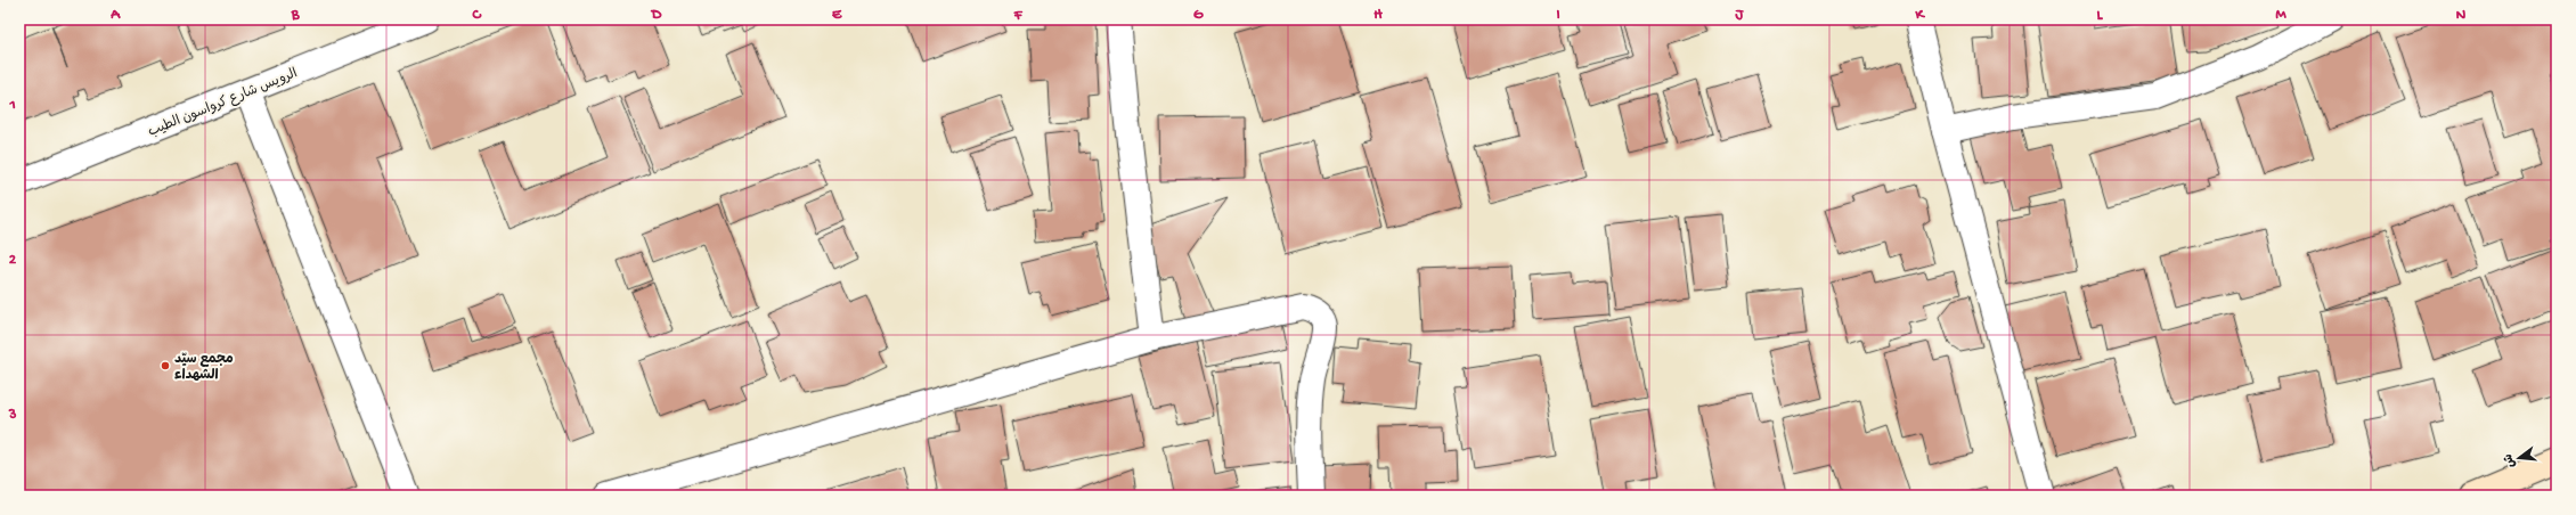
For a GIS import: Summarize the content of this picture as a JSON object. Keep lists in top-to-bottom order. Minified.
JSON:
{"streets":{"street":["الرويس شارع كرواسون الطيب"]},"places":["مجمع سيّد الشهداء"],"north":"left","grid":{"columns":["A","B","C","D","E","F","G","H","I","J","K","L","M","N"],"rows":["1","2","3"]}}
